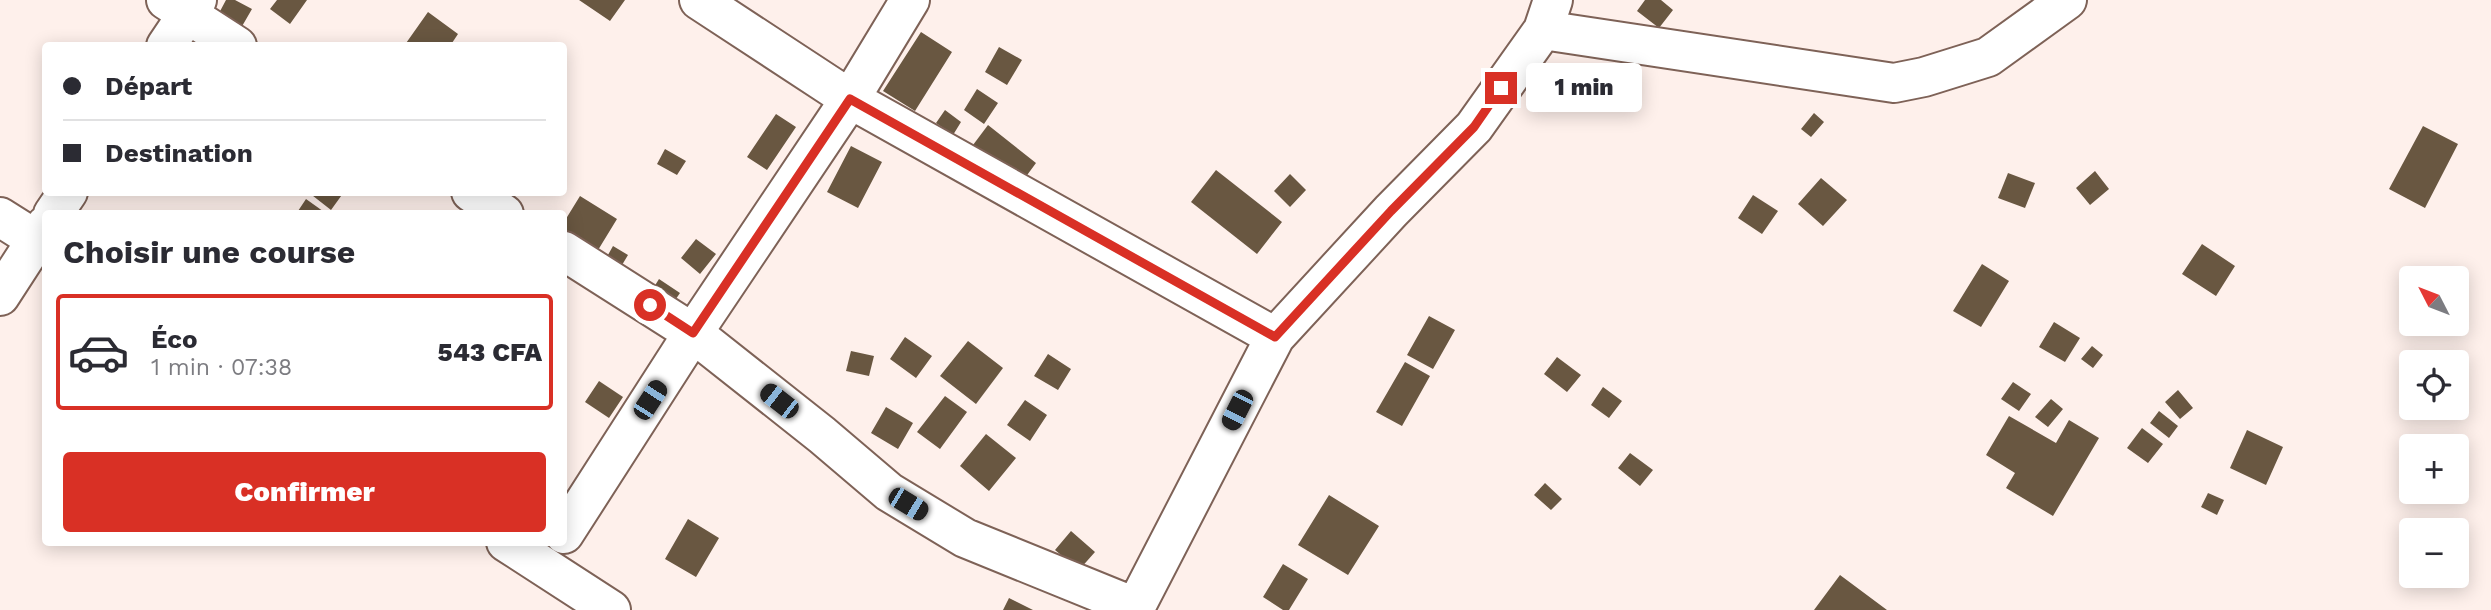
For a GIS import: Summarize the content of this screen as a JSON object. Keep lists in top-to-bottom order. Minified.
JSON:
{"north":"top left","page":{"banner":["Départ","Destination"],"bubble":"1 min","heading":"Choisir une course","map_buttons":["+","−"],"list":[{"name":"Éco","note":"1 min · 07:38","value":"543 CFA"}],"buttons":"Confirmer"}}
